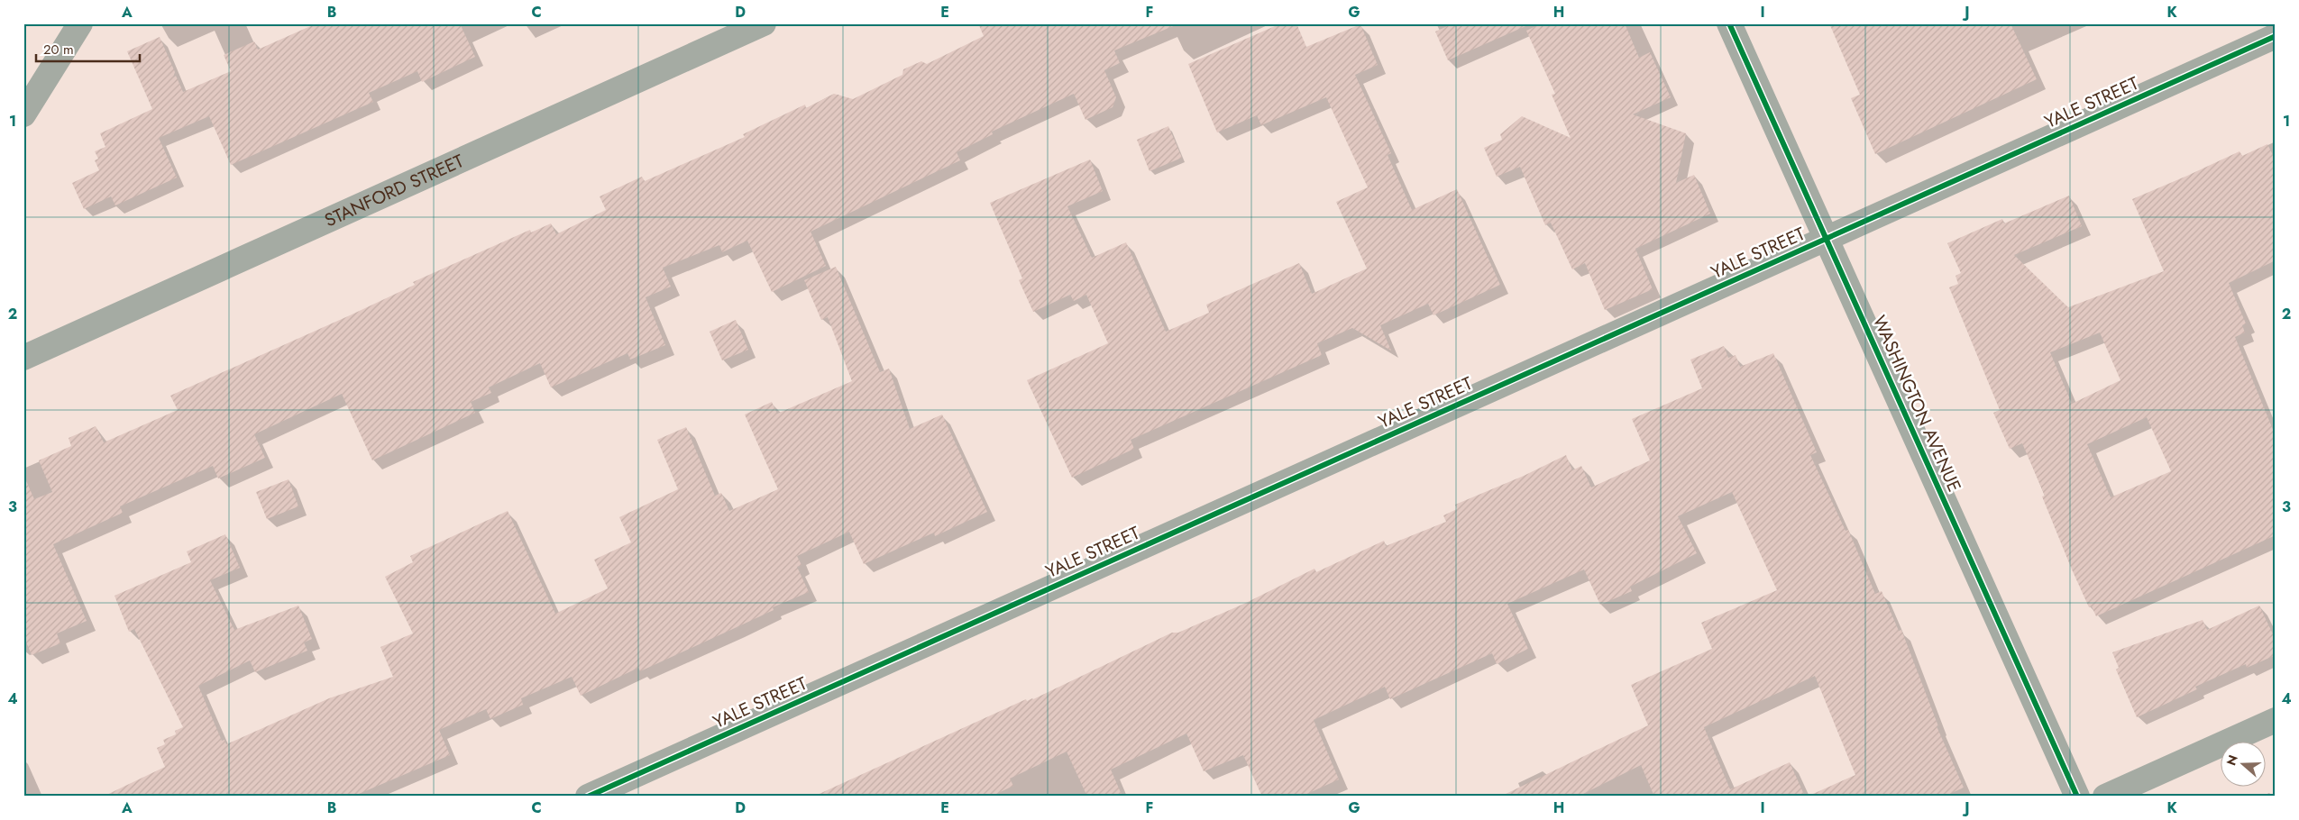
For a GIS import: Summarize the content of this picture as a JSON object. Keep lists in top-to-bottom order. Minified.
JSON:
{"streets":{"street":["YALE STREET","STANFORD STREET","WASHINGTON AVENUE"]},"crossings":[["YALE STREET","WASHINGTON AVENUE"]],"scale_bar":"20 m","north":"left","grid":{"columns":["A","B","C","D","E","F","G","H","I","J","K"],"rows":["1","2","3","4"]}}
